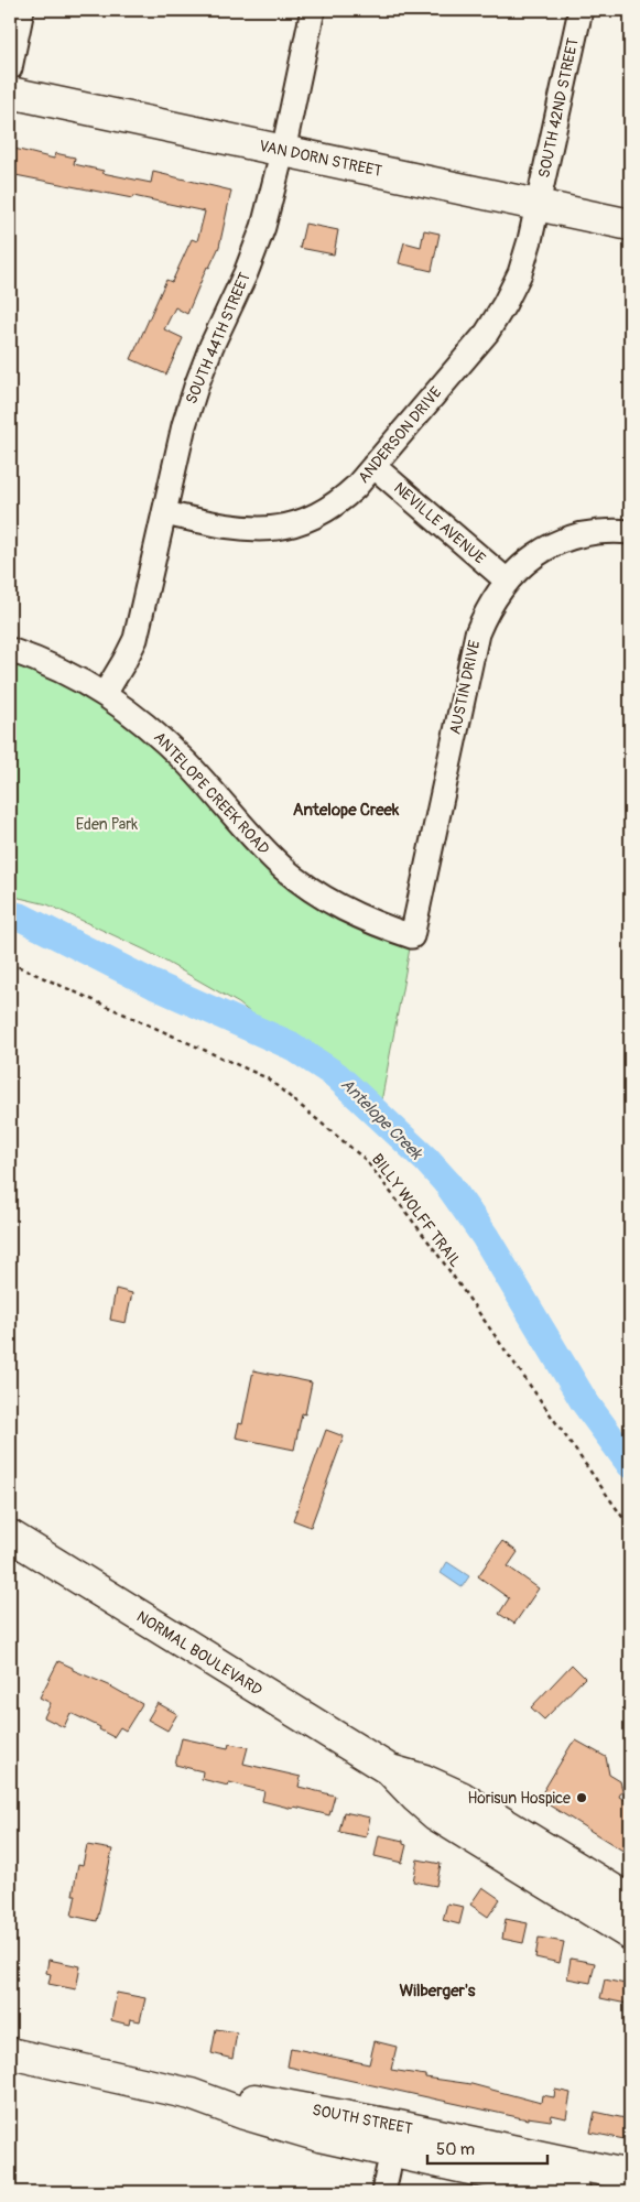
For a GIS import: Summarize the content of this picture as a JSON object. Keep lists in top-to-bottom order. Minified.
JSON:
{"streets":{"main road":["VAN DORN STREET","NORMAL BOULEVARD","SOUTH STREET"],"street":["SOUTH 42ND STREET","SOUTH 44TH STREET","ANDERSON DRIVE","NEVILLE AVENUE","AUSTIN DRIVE","ANTELOPE CREEK ROAD"],"path":["BILLY WOLFF TRAIL"]},"crossings":[["SOUTH 42ND STREET","VAN DORN STREET"],["SOUTH 42ND STREET","ANDERSON DRIVE"],["VAN DORN STREET","SOUTH 44TH STREET"],["VAN DORN STREET","ANDERSON DRIVE"],["SOUTH 44TH STREET","ANDERSON DRIVE"],["SOUTH 44TH STREET","ANTELOPE CREEK ROAD"],["ANDERSON DRIVE","NEVILLE AVENUE"],["NEVILLE AVENUE","AUSTIN DRIVE"],["AUSTIN DRIVE","ANTELOPE CREEK ROAD"]],"districts":["Antelope Creek","Wilberger's"],"water":["Antelope Creek"],"parks":["Eden Park"],"places":["Horisun Hospice"],"scale_bar":"50 m"}
